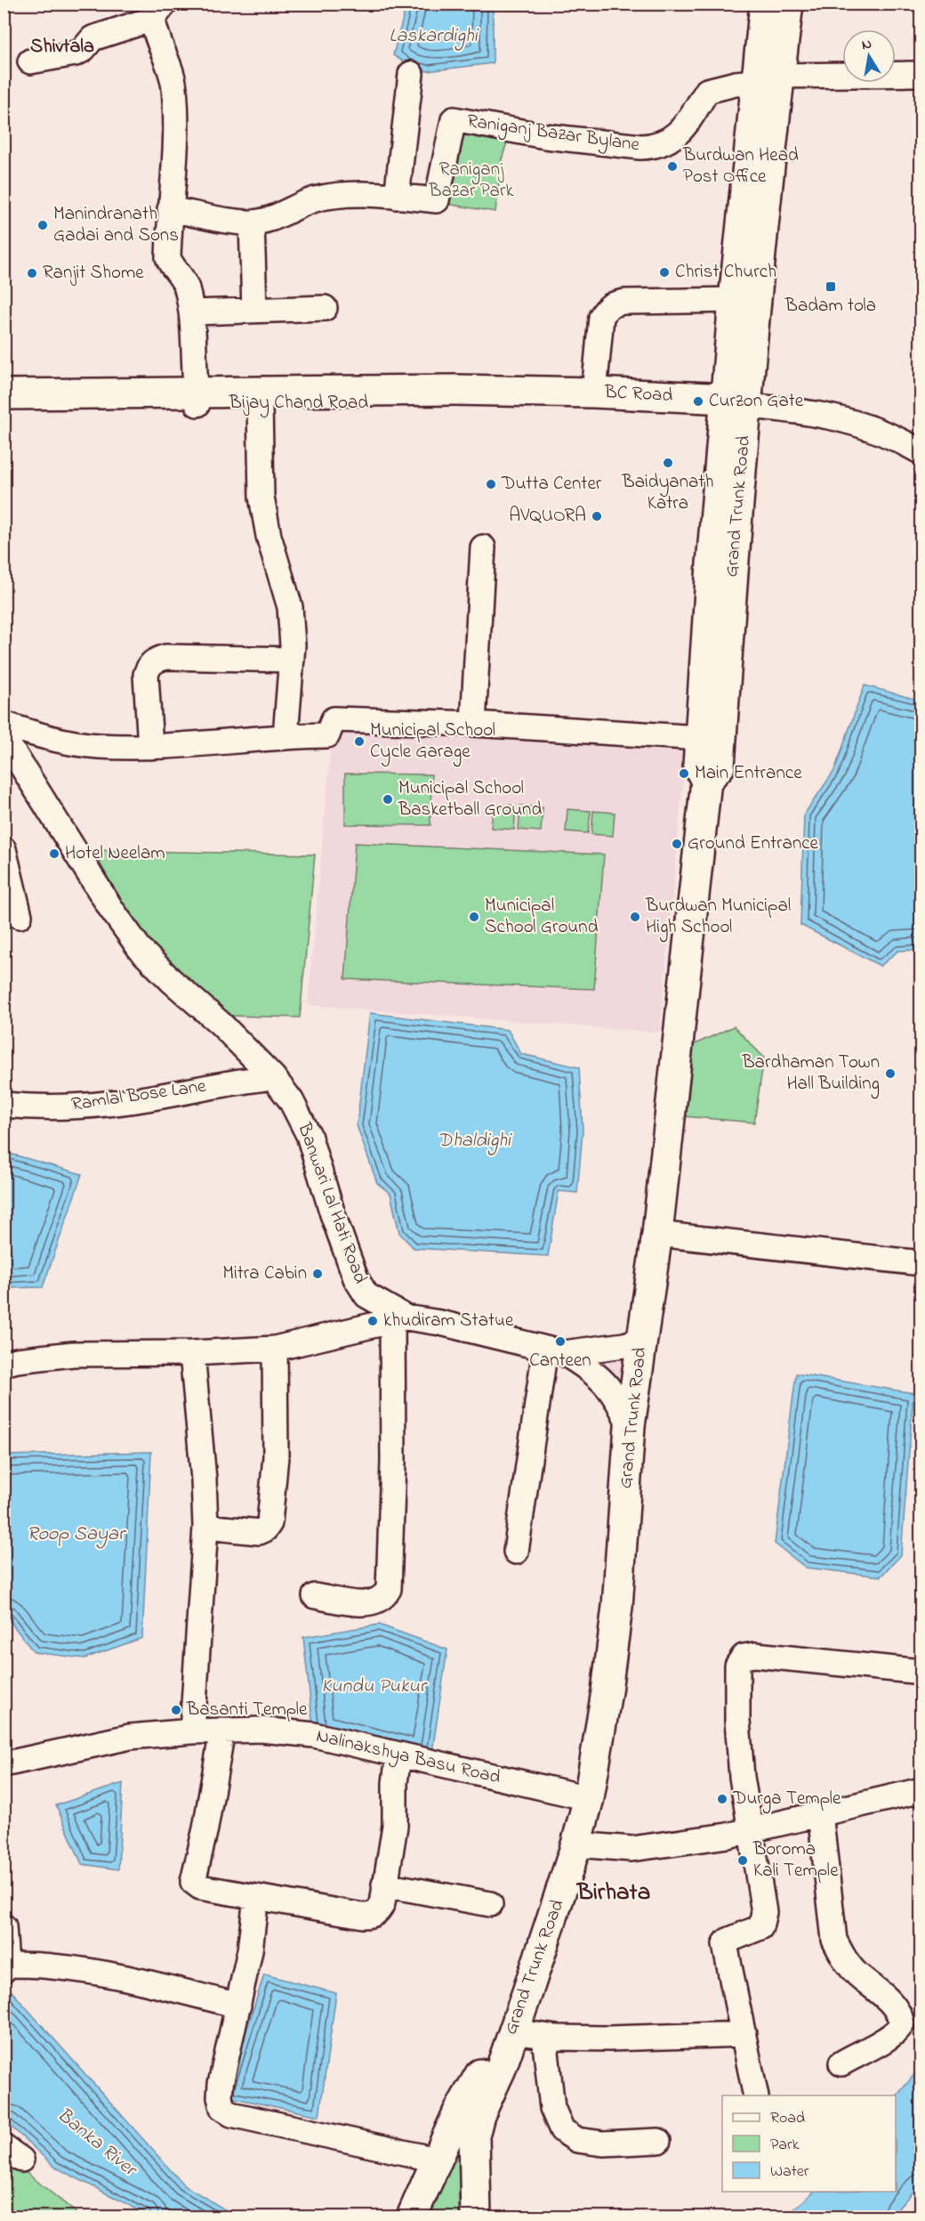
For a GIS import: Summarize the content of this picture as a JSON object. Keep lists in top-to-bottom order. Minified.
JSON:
{"streets":{"main road":["BC Road","Bijay Chand Road","Grand Trunk Road"],"street":["Raniganj Bazar Bylane","Ramlal Bose Lane","Banwari Lal Hati Road","Nalinakshya Basu Road"]},"crossings":[["Raniganj Bazar Bylane","Grand Trunk Road"],["BC Road","Bijay Chand Road"],["BC Road","Grand Trunk Road"],["Grand Trunk Road","Banwari Lal Hati Road"],["Grand Trunk Road","Nalinakshya Basu Road"],["Ramlal Bose Lane","Banwari Lal Hati Road"]],"districts":["Shivtala","Birhata"],"water":["Laskardighi","Dhaldighi","Roop Sayar","Kundu Pukur","Banka River"],"parks":["Raniganj Bazar Park"],"places":{"other":["Burdwan Head Post Office","Manindranath Gadai and Sons","Christ Church","Ranjit Shome","Curzon Gate","Baidyanath Katra","Dutta Center","AVQUORA","Municipal School Cycle Garage","Main Entrance","Municipal School Basketball Ground","Ground Entrance","Hotel Neelam","Municipal School Ground","Burdwan Municipal High School","Bardhaman Town Hall Building","Mitra Cabin","khudiram Statue","Canteen","Basanti Temple","Durga Temple","Boroma Kali Temple"],"transit":["Badam tola"]},"legend":["Road","Park","Water"],"north":"top"}
